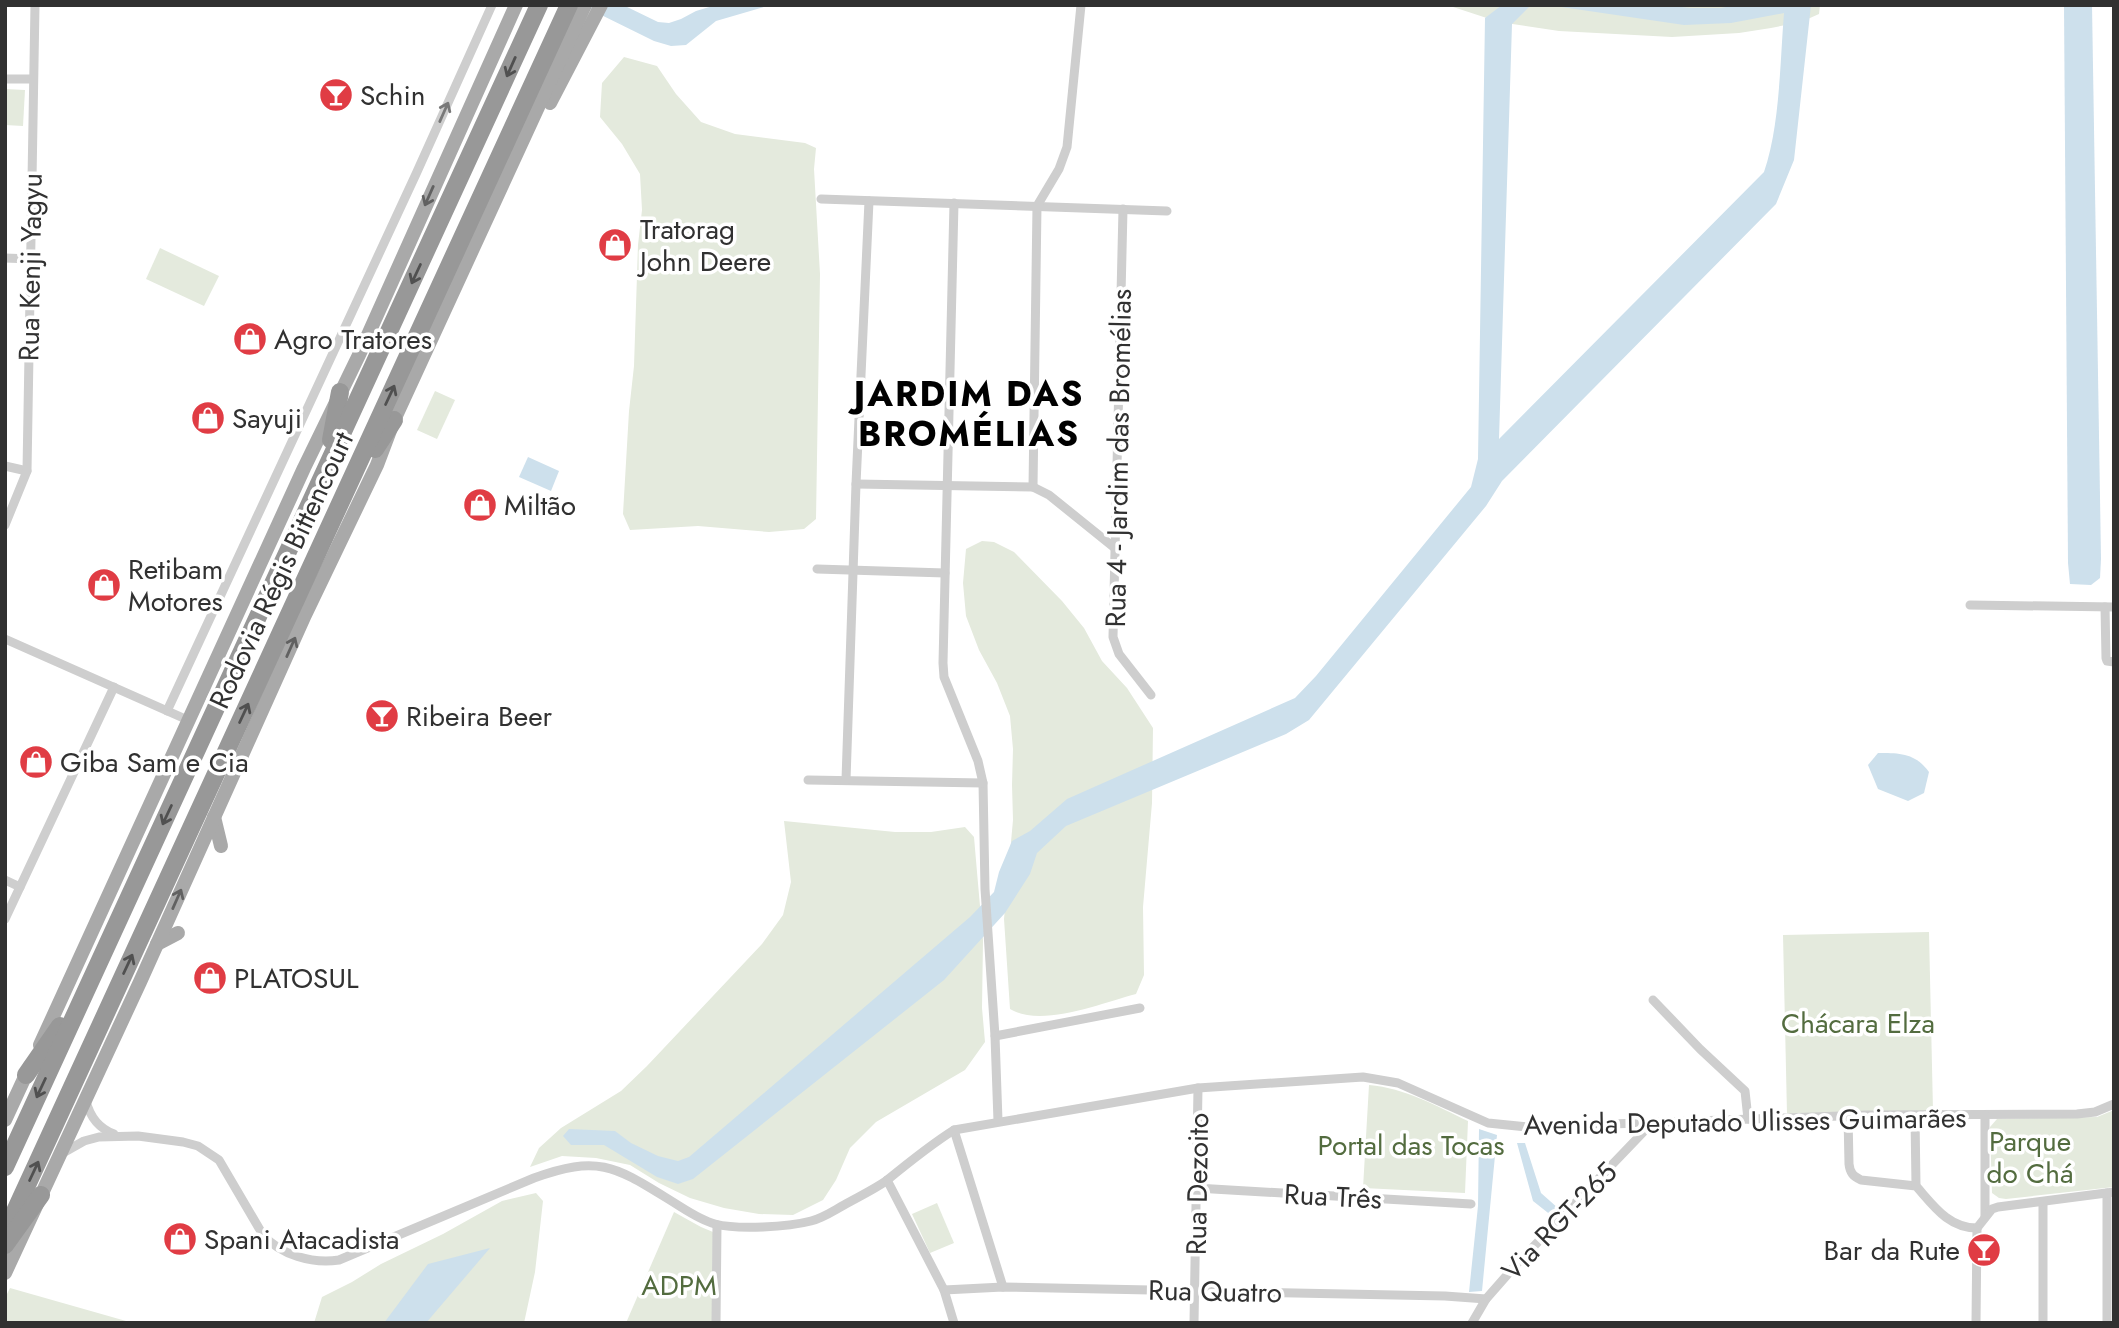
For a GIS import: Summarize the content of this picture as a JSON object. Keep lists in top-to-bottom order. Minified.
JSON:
{"streets":{"highway":["Rodovia Régis Bittencourt"],"street":["Rua Kenji Yagyu","Rua 4 - Jardim das Bromélias","Avenida Deputado Ulisses Guimarães","Rua Dezoito","Rua Três","Via RGT-265","Rua Quatro"]},"crossings":[["Avenida Deputado Ulisses Guimarães","Rua Dezoito"],["Avenida Deputado Ulisses Guimarães","Via RGT-265"],["Rua Dezoito","Rua Três"],["Rua Dezoito","Rua Quatro"],["Via RGT-265","Rua Quatro"]],"districts":["JARDIM DAS BROMÉLIAS"],"parks":["Chácara Elza","Parque do Chá","Portal das Tocas","ADPM"],"places":{"bar":["Schin","Ribeira Beer","Bar da Rute"],"shop":["Tratorag John Deere","Agro Tratores","Sayuji","Miltão","Retibam Motores","Giba Sam e Cia","PLATOSUL","Spani Atacadista"]}}
